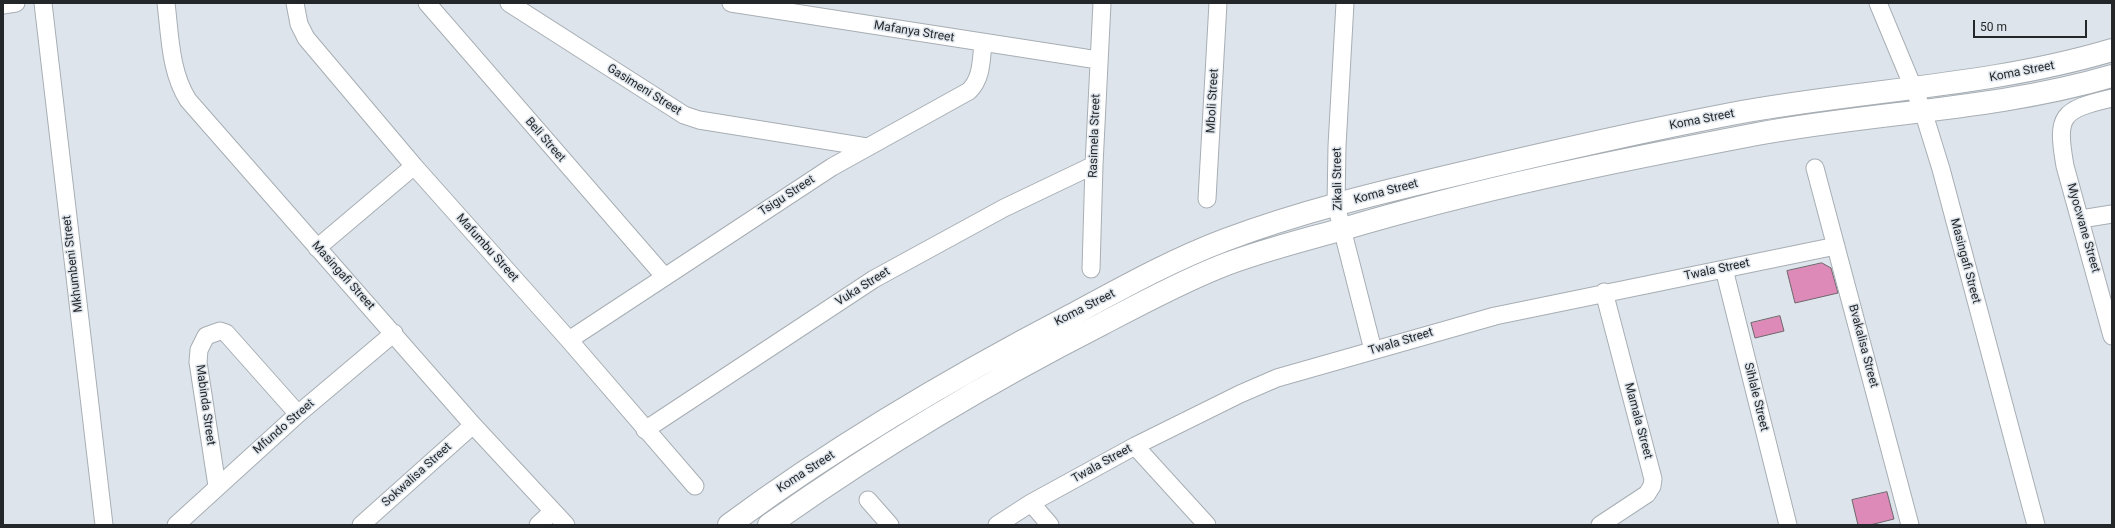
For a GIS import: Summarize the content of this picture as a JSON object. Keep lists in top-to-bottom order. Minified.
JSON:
{"streets":{"main road":["Koma Street"],"street":["Mafanya Street","Gasimeni Street","Mboli Street","Rasimela Street","Beli Street","Zikali Street","Tsigu Street","Myocwane Street","Mafumbu Street","Masingafi Street","Mkhumbeni Street","Twala Street","Vuka Street","Bvakalisa Street","Sihlale Street","Mabinda Street","Mamala Street","Mfundo Street","Sokwalisa Street"]},"crossings":[["Mafanya Street","Rasimela Street"],["Mafanya Street","Tsigu Street"],["Koma Street","Zikali Street"],["Koma Street","Masingafi Street"],["Gasimeni Street","Tsigu Street"],["Rasimela Street","Vuka Street"],["Beli Street","Tsigu Street"],["Zikali Street","Twala Street"],["Tsigu Street","Mafumbu Street"],["Mafumbu Street","Vuka Street"],["Masingafi Street","Mfundo Street"],["Masingafi Street","Sokwalisa Street"],["Twala Street","Bvakalisa Street"],["Twala Street","Sihlale Street"],["Twala Street","Mamala Street"],["Mabinda Street","Mfundo Street"]],"scale_bar":"50 m"}
